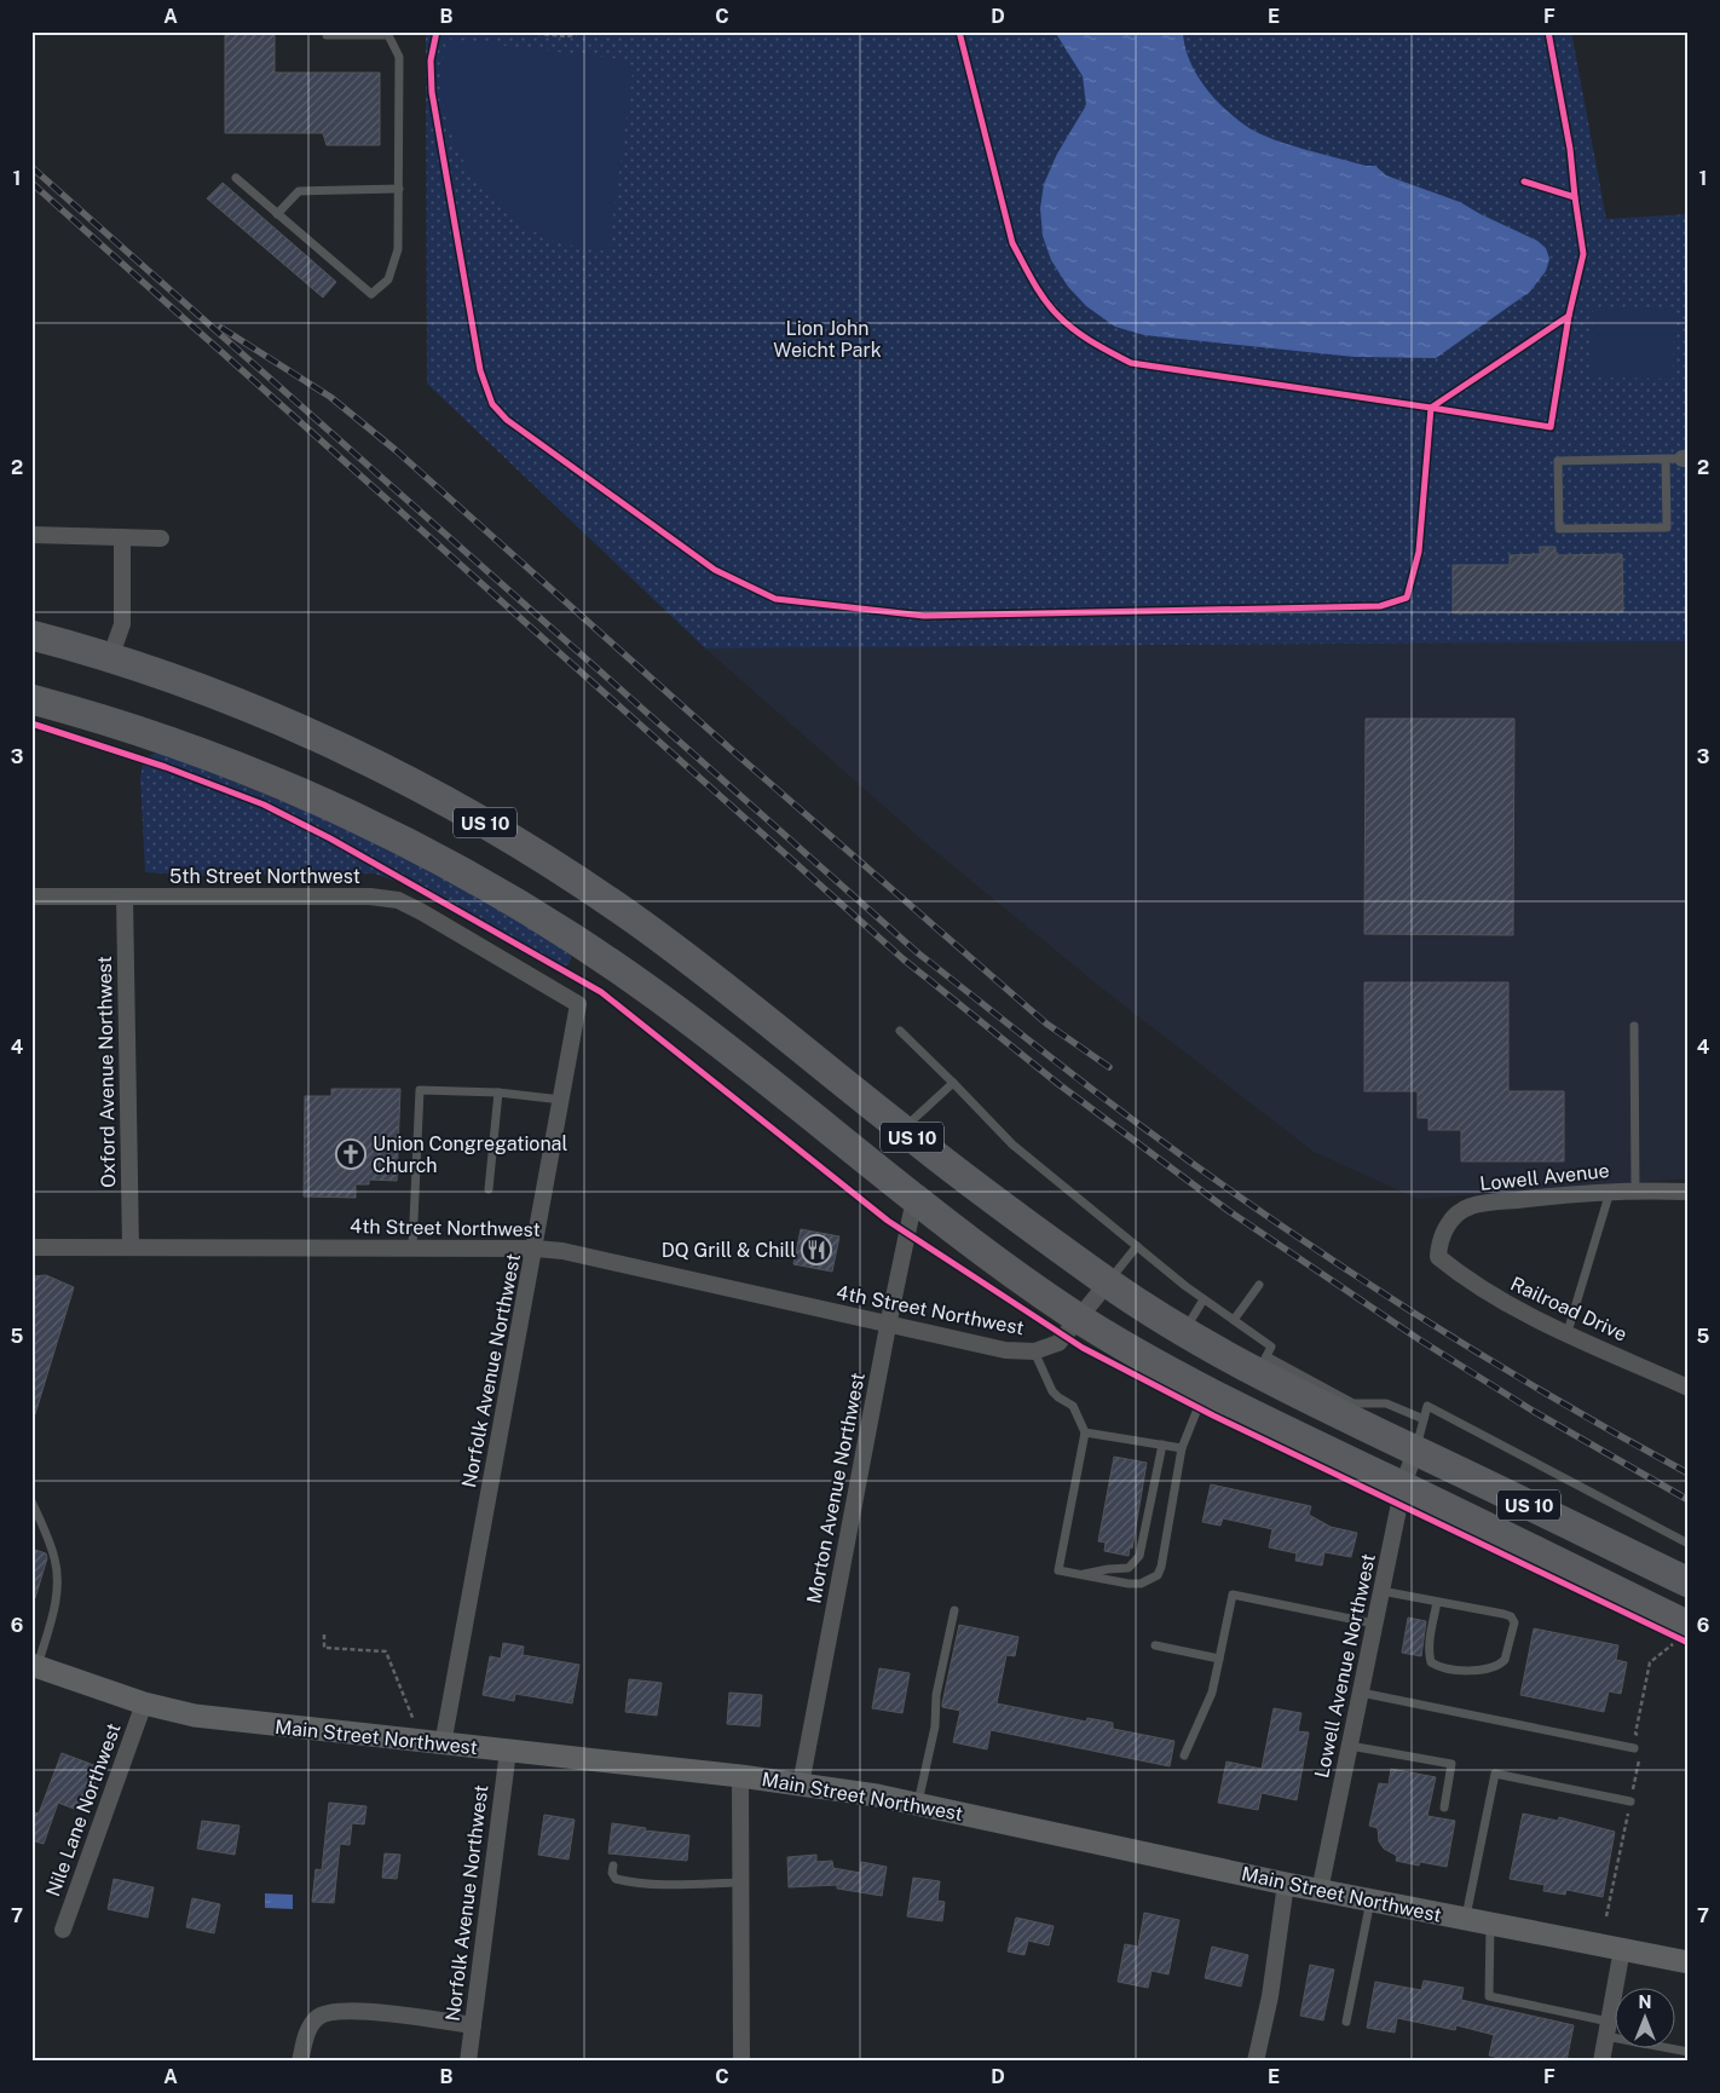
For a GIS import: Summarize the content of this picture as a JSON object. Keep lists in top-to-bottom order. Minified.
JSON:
{"streets":{"highway":["US 10"],"street":["5th Street Northwest","Oxford Avenue Northwest","Lowell Avenue","4th Street Northwest","Railroad Drive","Norfolk Avenue Northwest","Morton Avenue Northwest","Lowell Avenue Northwest","Main Street Northwest","Nile Lane Northwest"]},"crossings":[["US 10","4th Street Northwest"],["US 10","Morton Avenue Northwest"],["US 10","Lowell Avenue Northwest"],["5th Street Northwest","Oxford Avenue Northwest"],["5th Street Northwest","Norfolk Avenue Northwest"],["Oxford Avenue Northwest","4th Street Northwest"],["Lowell Avenue","Railroad Drive"],["4th Street Northwest","Norfolk Avenue Northwest"],["4th Street Northwest","Morton Avenue Northwest"],["Norfolk Avenue Northwest","Main Street Northwest"],["Morton Avenue Northwest","Main Street Northwest"],["Lowell Avenue Northwest","Main Street Northwest"],["Main Street Northwest","Nile Lane Northwest"]],"parks":["Lion John Weicht Park"],"places":{"church":["Union Congregational Church"],"restaurant":["DQ Grill & Chill"]},"north":"top","grid":{"columns":["A","B","C","D","E","F"],"rows":["1","2","3","4","5","6","7"]}}
